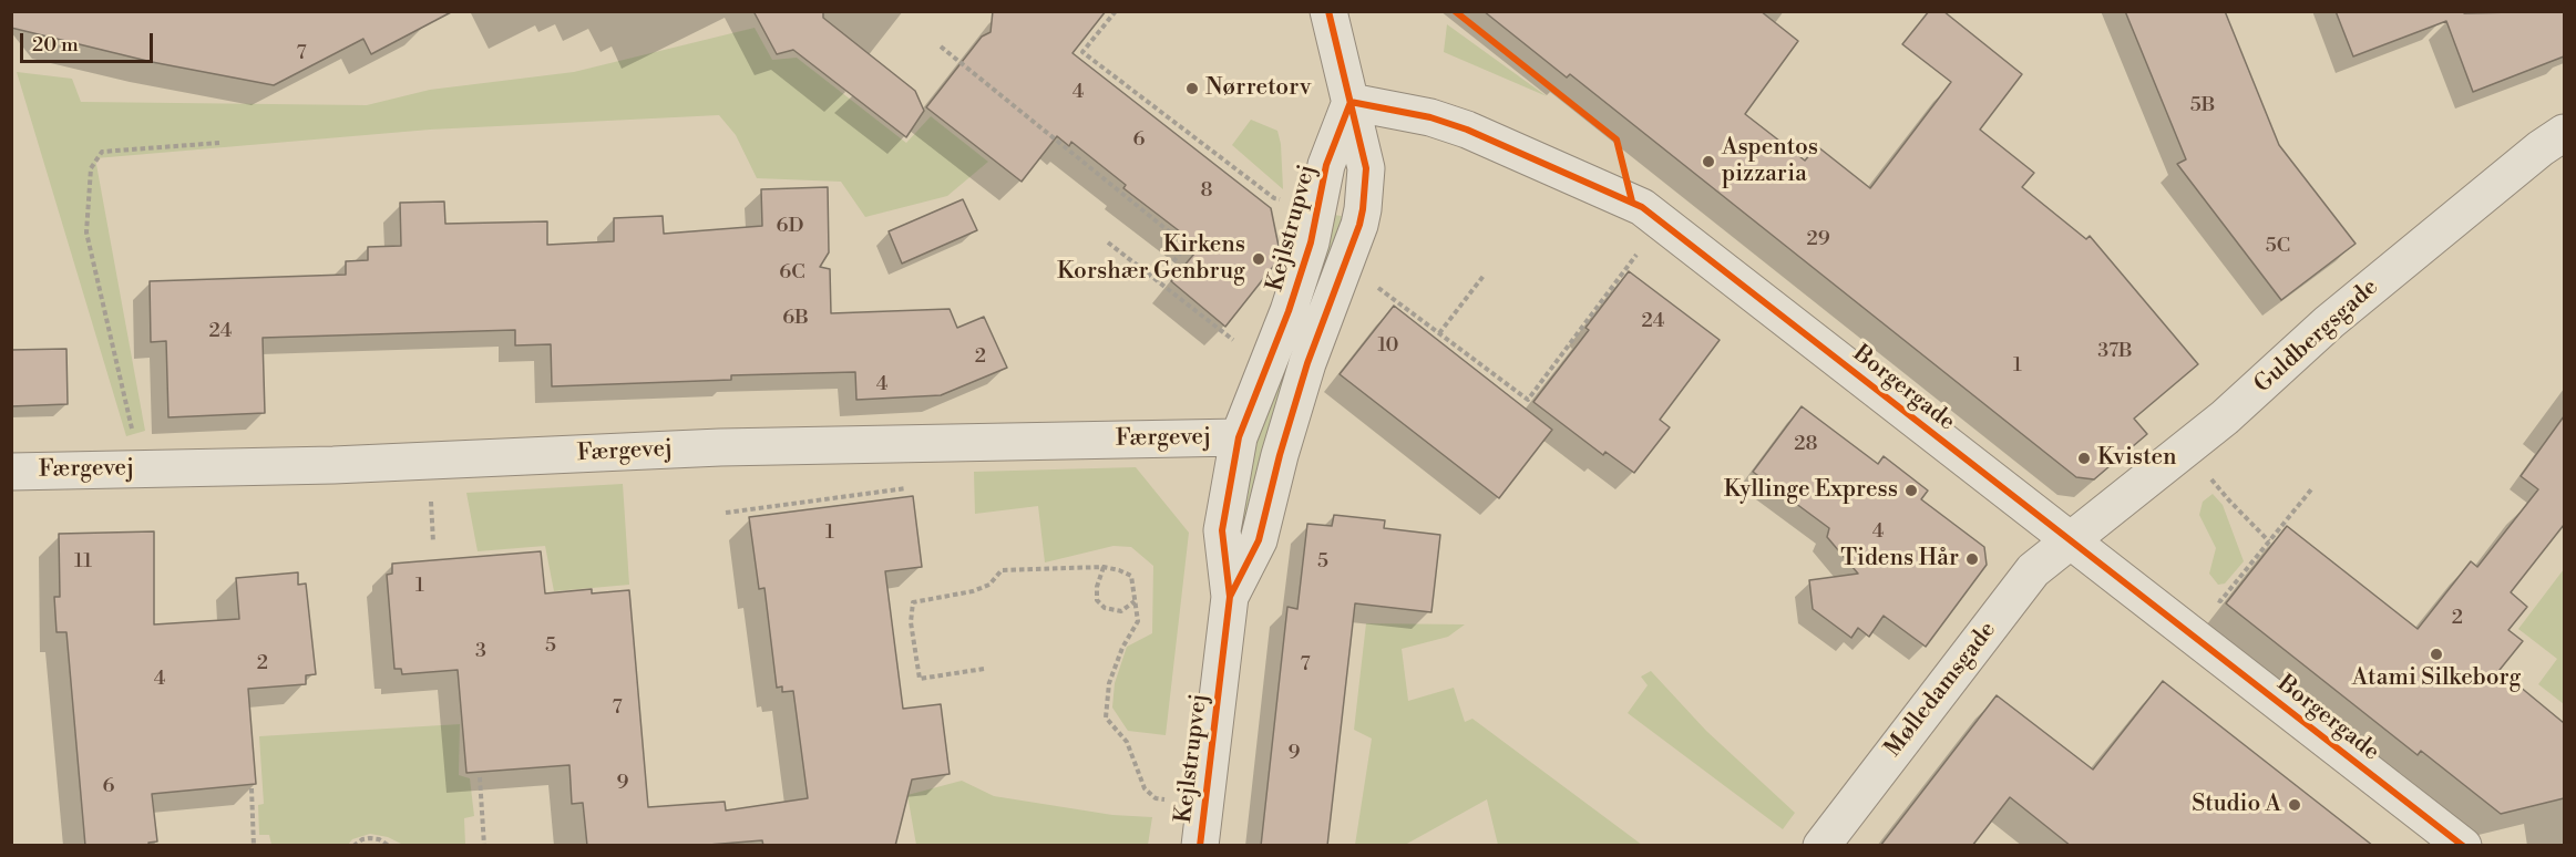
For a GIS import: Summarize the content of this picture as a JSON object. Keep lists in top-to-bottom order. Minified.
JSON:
{"streets":{"street":["Kejlstrupvej","Guldbergsgade","Borgergade","Færgevej","Mølledamsgade"]},"crossings":[["Kejlstrupvej","Borgergade"],["Kejlstrupvej","Færgevej"],["Guldbergsgade","Borgergade"],["Guldbergsgade","Mølledamsgade"],["Borgergade","Mølledamsgade"]],"places":["Nørretorv","Aspentos pizzaria","Kirkens Korshær Genbrug","Kvisten","Kyllinge Express","Tidens Hår","Atami Silkeborg","Studio A"],"house_numbers":["7","4","5B","6","8","6D","29","5C","6C","6B","24","24","10","37B","2","1","4","28","4","1","11","5","1","2","5","3","2","7","4","7","9","9","6"],"scale_bar":"20 m"}
